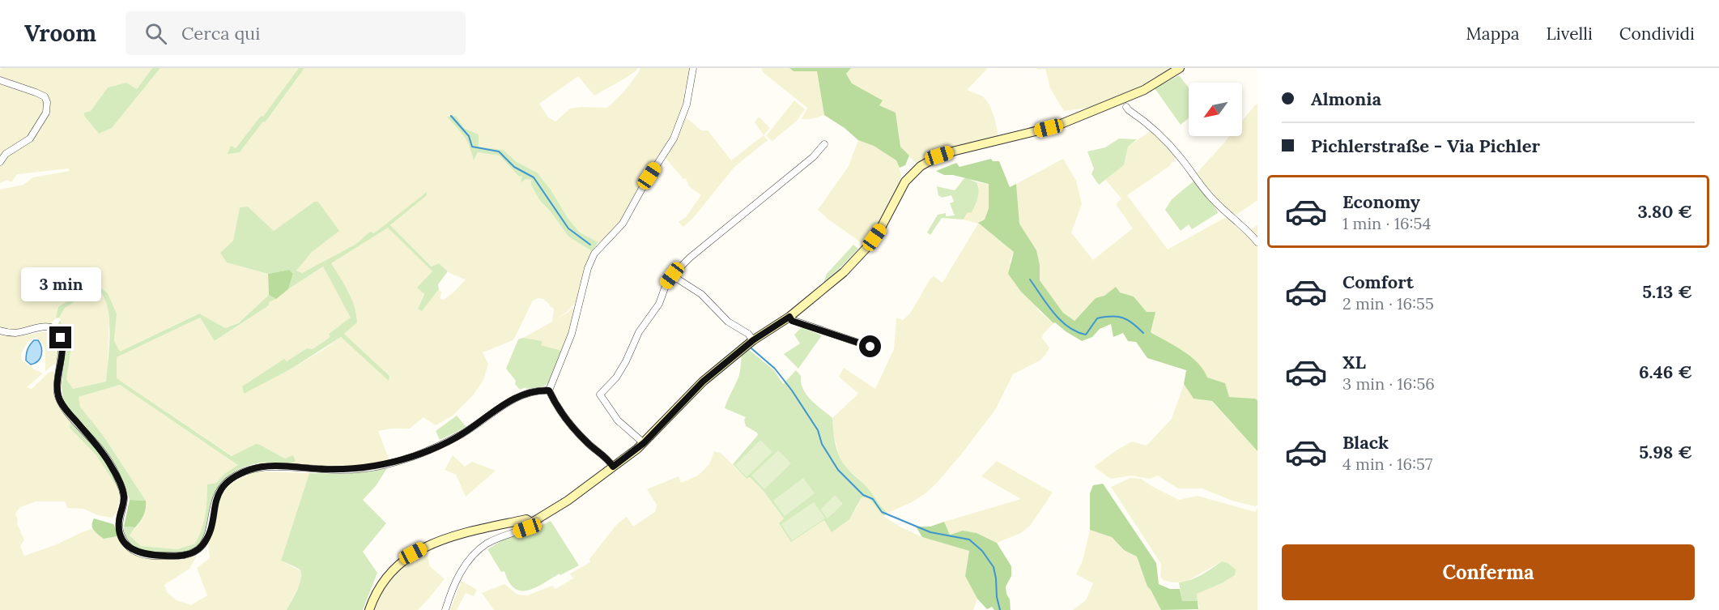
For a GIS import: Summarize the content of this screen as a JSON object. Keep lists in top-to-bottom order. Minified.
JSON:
{"north":"bottom left","page":{"header":"Vroom","search":"Cerca qui","nav":["Mappa","Livelli","Condividi"],"banner":["Almonia","Pichlerstraße - Via Pichler"],"list":[{"name":"Economy","note":"1 min · 16:54","value":"3.80 €"},{"name":"Comfort","note":"2 min · 16:55","value":"5.13 €"},{"name":"XL","note":"3 min · 16:56","value":"6.46 €"},{"name":"Black","note":"4 min · 16:57","value":"5.98 €"}],"bubble":"3 min","buttons":"Conferma"}}
